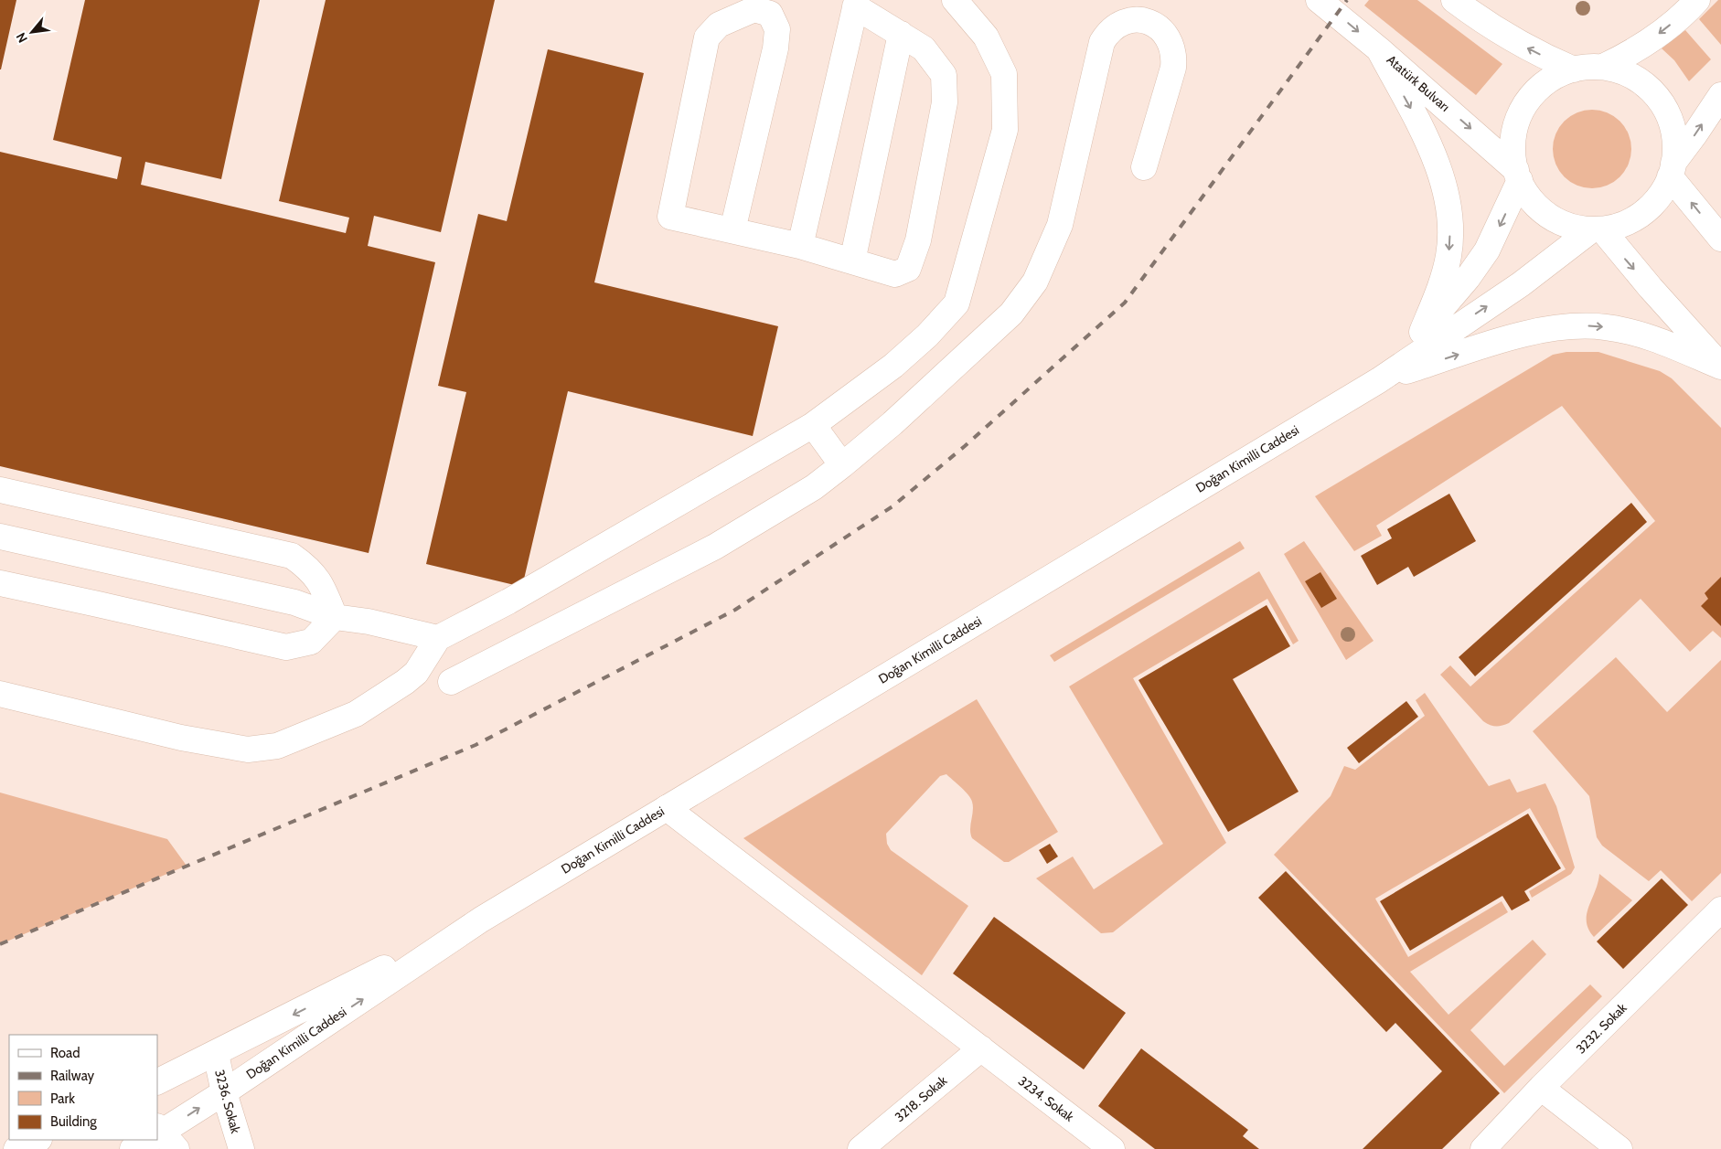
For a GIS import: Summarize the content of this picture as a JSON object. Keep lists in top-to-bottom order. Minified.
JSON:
{"streets":{"main road":["Atatürk Bulvarı","Doğan Kimilli Caddesi","3232. Sokak","3218. Sokak","3234. Sokak","3236. Sokak"]},"crossings":[["Atatürk Bulvarı","Doğan Kimilli Caddesi"],["Doğan Kimilli Caddesi","3234. Sokak"],["Doğan Kimilli Caddesi","3236. Sokak"],["3218. Sokak","3234. Sokak"]],"legend":["Road","Railway","Park","Building"],"north":"bottom left"}
